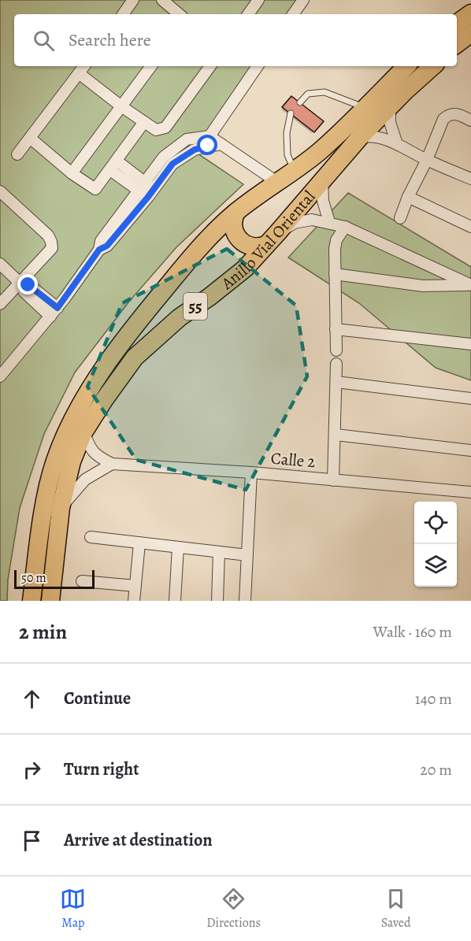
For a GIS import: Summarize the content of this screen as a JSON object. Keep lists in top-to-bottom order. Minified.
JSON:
{"streets":{"highway":["Anillo Vial Oriental","55"],"street":["Calle 2"]},"scale_bar":"50 m","page":{"search":"Search here","scale":"50 m","heading":["2 min","Walk · 160 m"],"list":[["Continue","140 m"],["Turn right","20 m"],"Arrive at destination"],"nav":["Map","Directions","Saved"]}}
